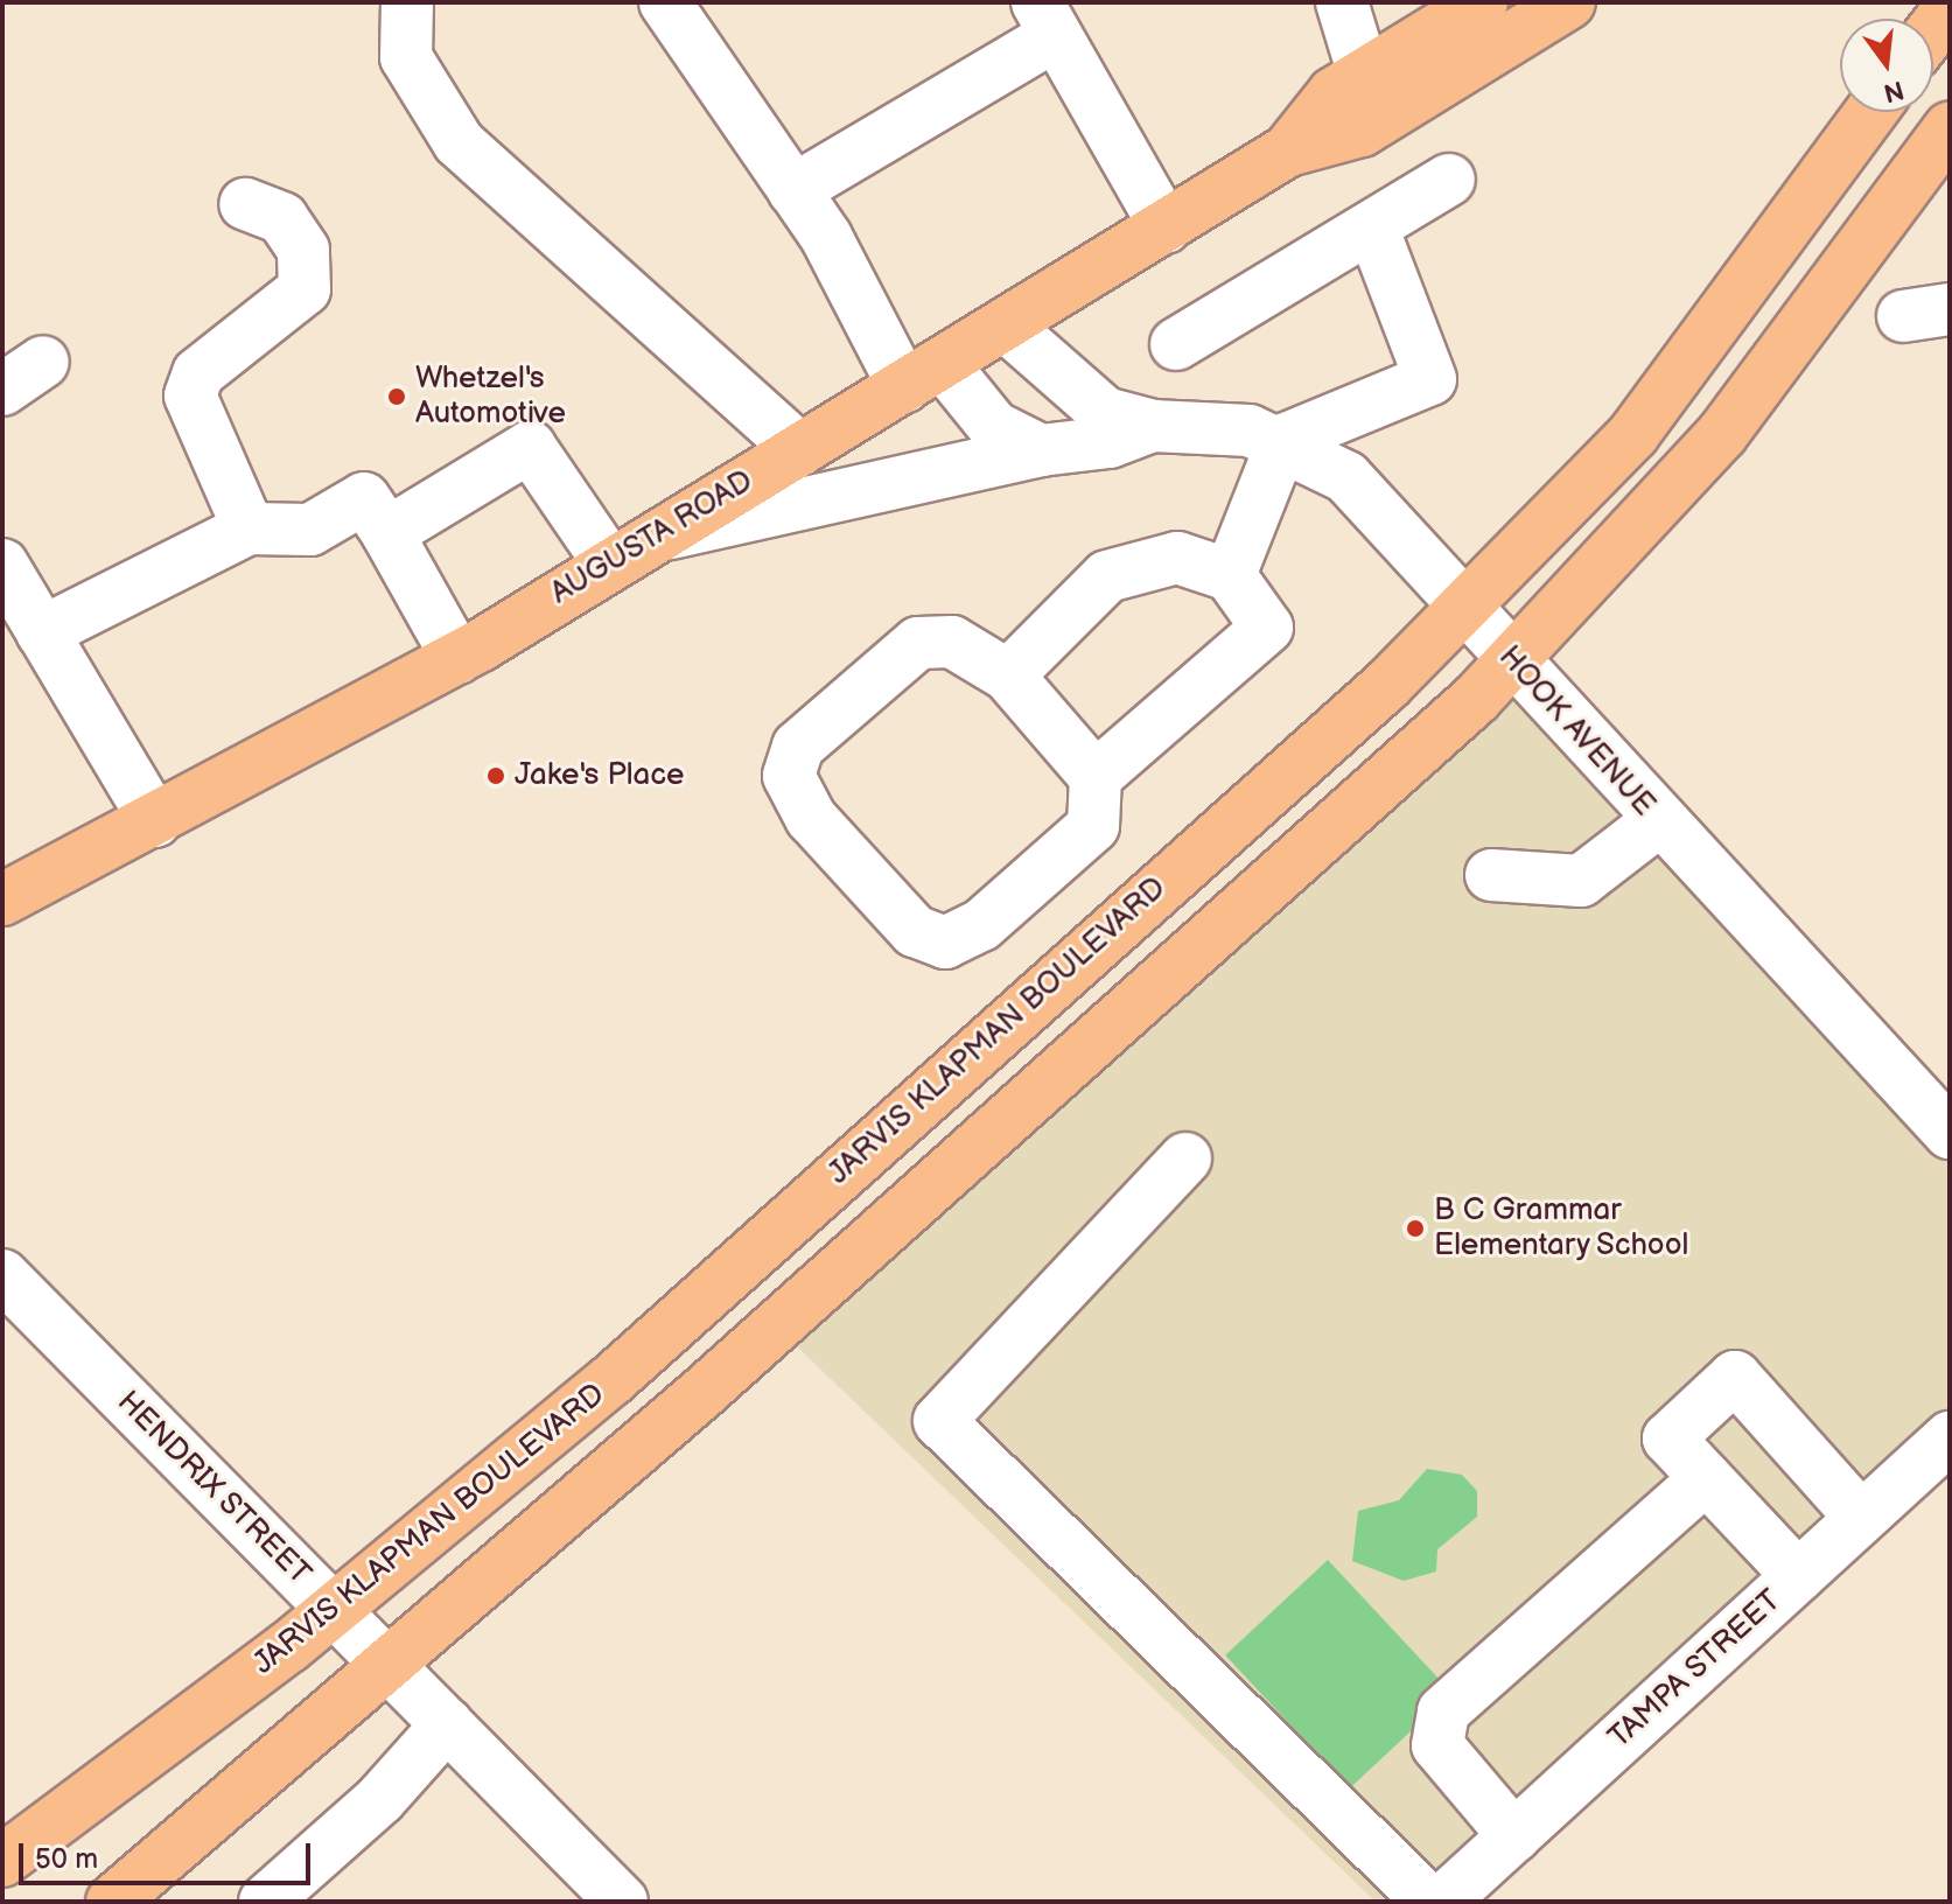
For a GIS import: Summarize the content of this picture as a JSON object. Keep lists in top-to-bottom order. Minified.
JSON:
{"streets":{"main road":["AUGUSTA ROAD","JARVIS KLAPMAN BOULEVARD"],"street":["HOOK AVENUE","HENDRIX STREET","TAMPA STREET"]},"crossings":[["AUGUSTA ROAD","HOOK AVENUE"],["HOOK AVENUE","JARVIS KLAPMAN BOULEVARD"],["JARVIS KLAPMAN BOULEVARD","HENDRIX STREET"]],"places":["Whetzel's Automotive","Jake's Place","B C Grammar Elementary School"],"scale_bar":"50 m","north":"bottom"}
